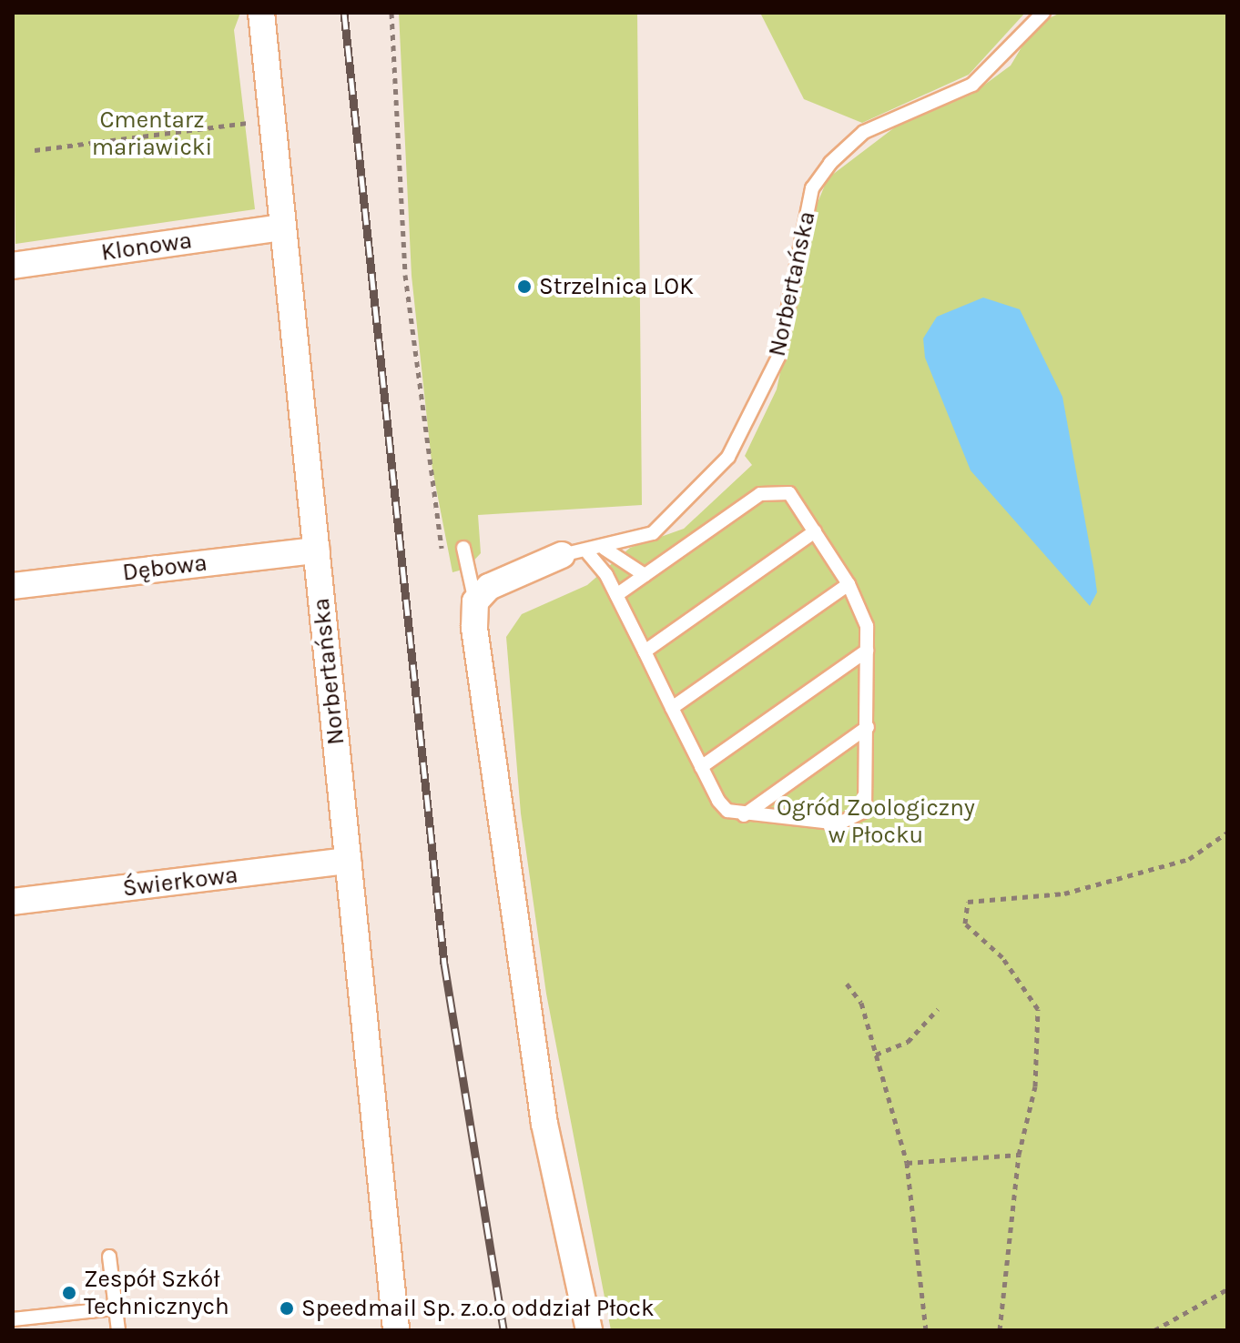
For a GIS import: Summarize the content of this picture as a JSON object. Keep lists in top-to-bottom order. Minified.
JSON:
{"streets":{"street":["Klonowa","Norbertańska","Dębowa","Świerkowa"]},"crossings":[["Klonowa","Norbertańska"],["Norbertańska","Dębowa"],["Norbertańska","Świerkowa"]],"parks":["Cmentarz mariawicki","Ogród Zoologiczny w Płocku"],"places":["Strzelnica LOK","Zespół Szkół Technicznych","Speedmail Sp. z.o.o oddział Płock"]}
